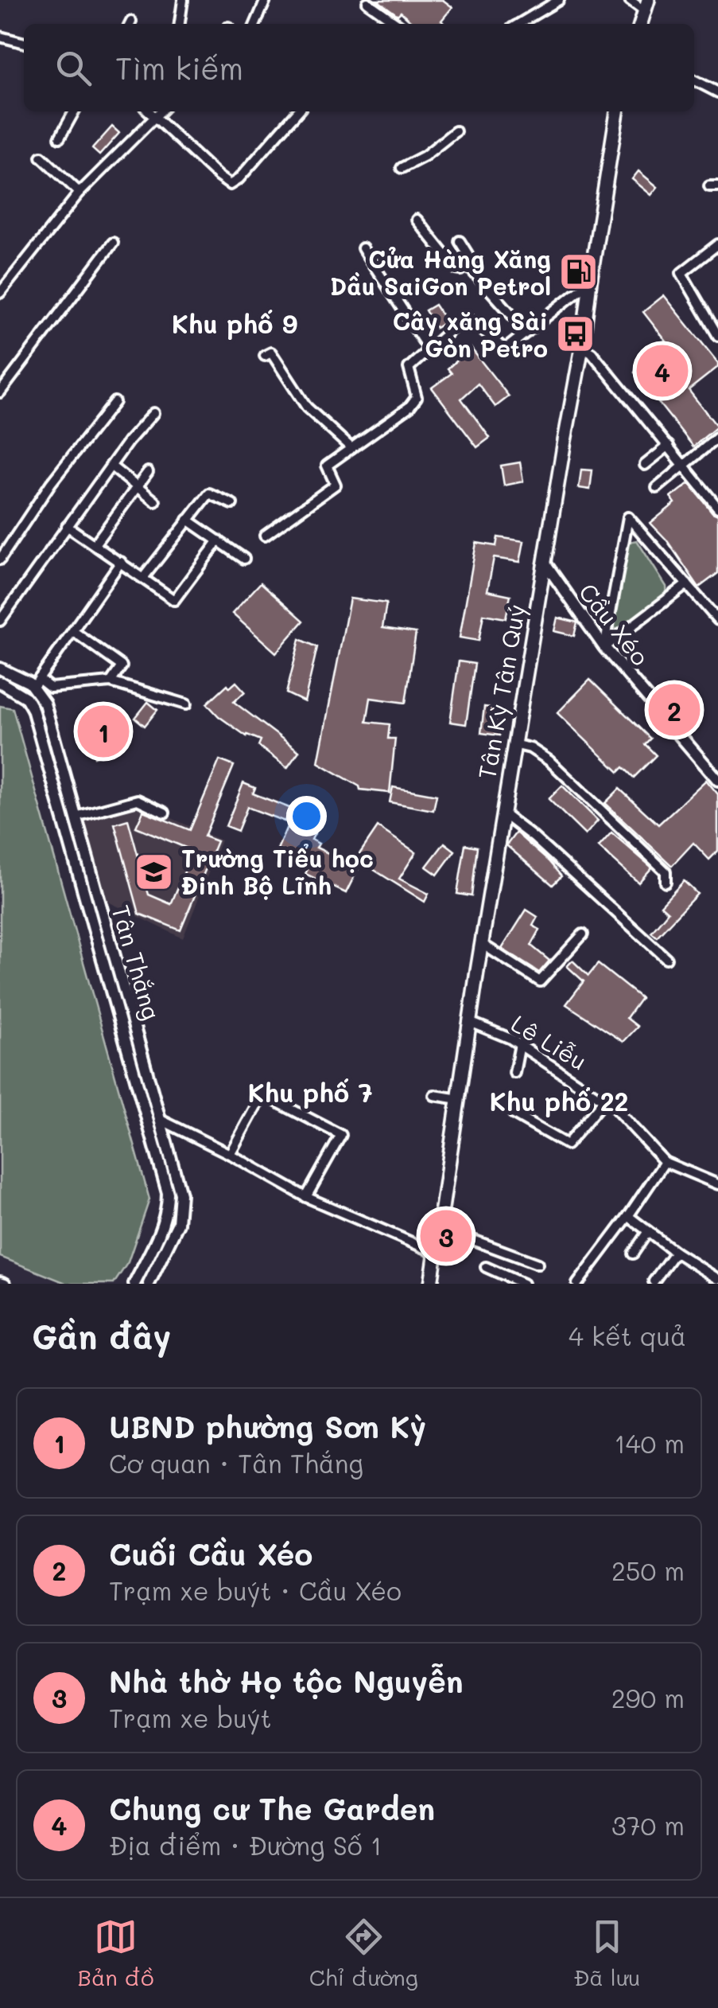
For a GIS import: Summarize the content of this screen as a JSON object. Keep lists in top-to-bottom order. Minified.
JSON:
{"streets":{"main road":["Tân Kỳ Tân Quý"],"street":["Cầu Xéo","Tân Thắng","Lê Liễu"]},"crossings":[["Cầu Xéo","Tân Kỳ Tân Quý"],["Tân Kỳ Tân Quý","Lê Liễu"]],"districts":["Khu phố 9","Khu phố 7","Khu phố 22"],"places":{"fuel station":["Cửa Hàng Xăng Dầu SaiGon Petrol"],"bus stop":["Cây xăng Sài Gòn Petro"],"school or university":["Trường Tiểu học Đinh Bộ Lĩnh"]},"page":{"search":"Tìm kiếm","pins":["4","2","1","3"],"heading":["Gần đây","4 kết quả"],"list":[{"mark":"1","name":"UBND phường Sơn Kỳ","note":"Cơ quan · Tân Thắng","value":"140 m"},{"mark":"2","name":"Cuối Cầu Xéo","note":"Trạm xe buýt · Cầu Xéo","value":"250 m"},{"mark":"3","name":"Nhà thờ Họ tộc Nguyễn","note":"Trạm xe buýt","value":"290 m"},{"mark":"4","name":"Chung cư The Garden","note":"Địa điểm · Đường Số 1","value":"370 m"}],"nav":["Bản đồ","Chỉ đường","Đã lưu"]}}
